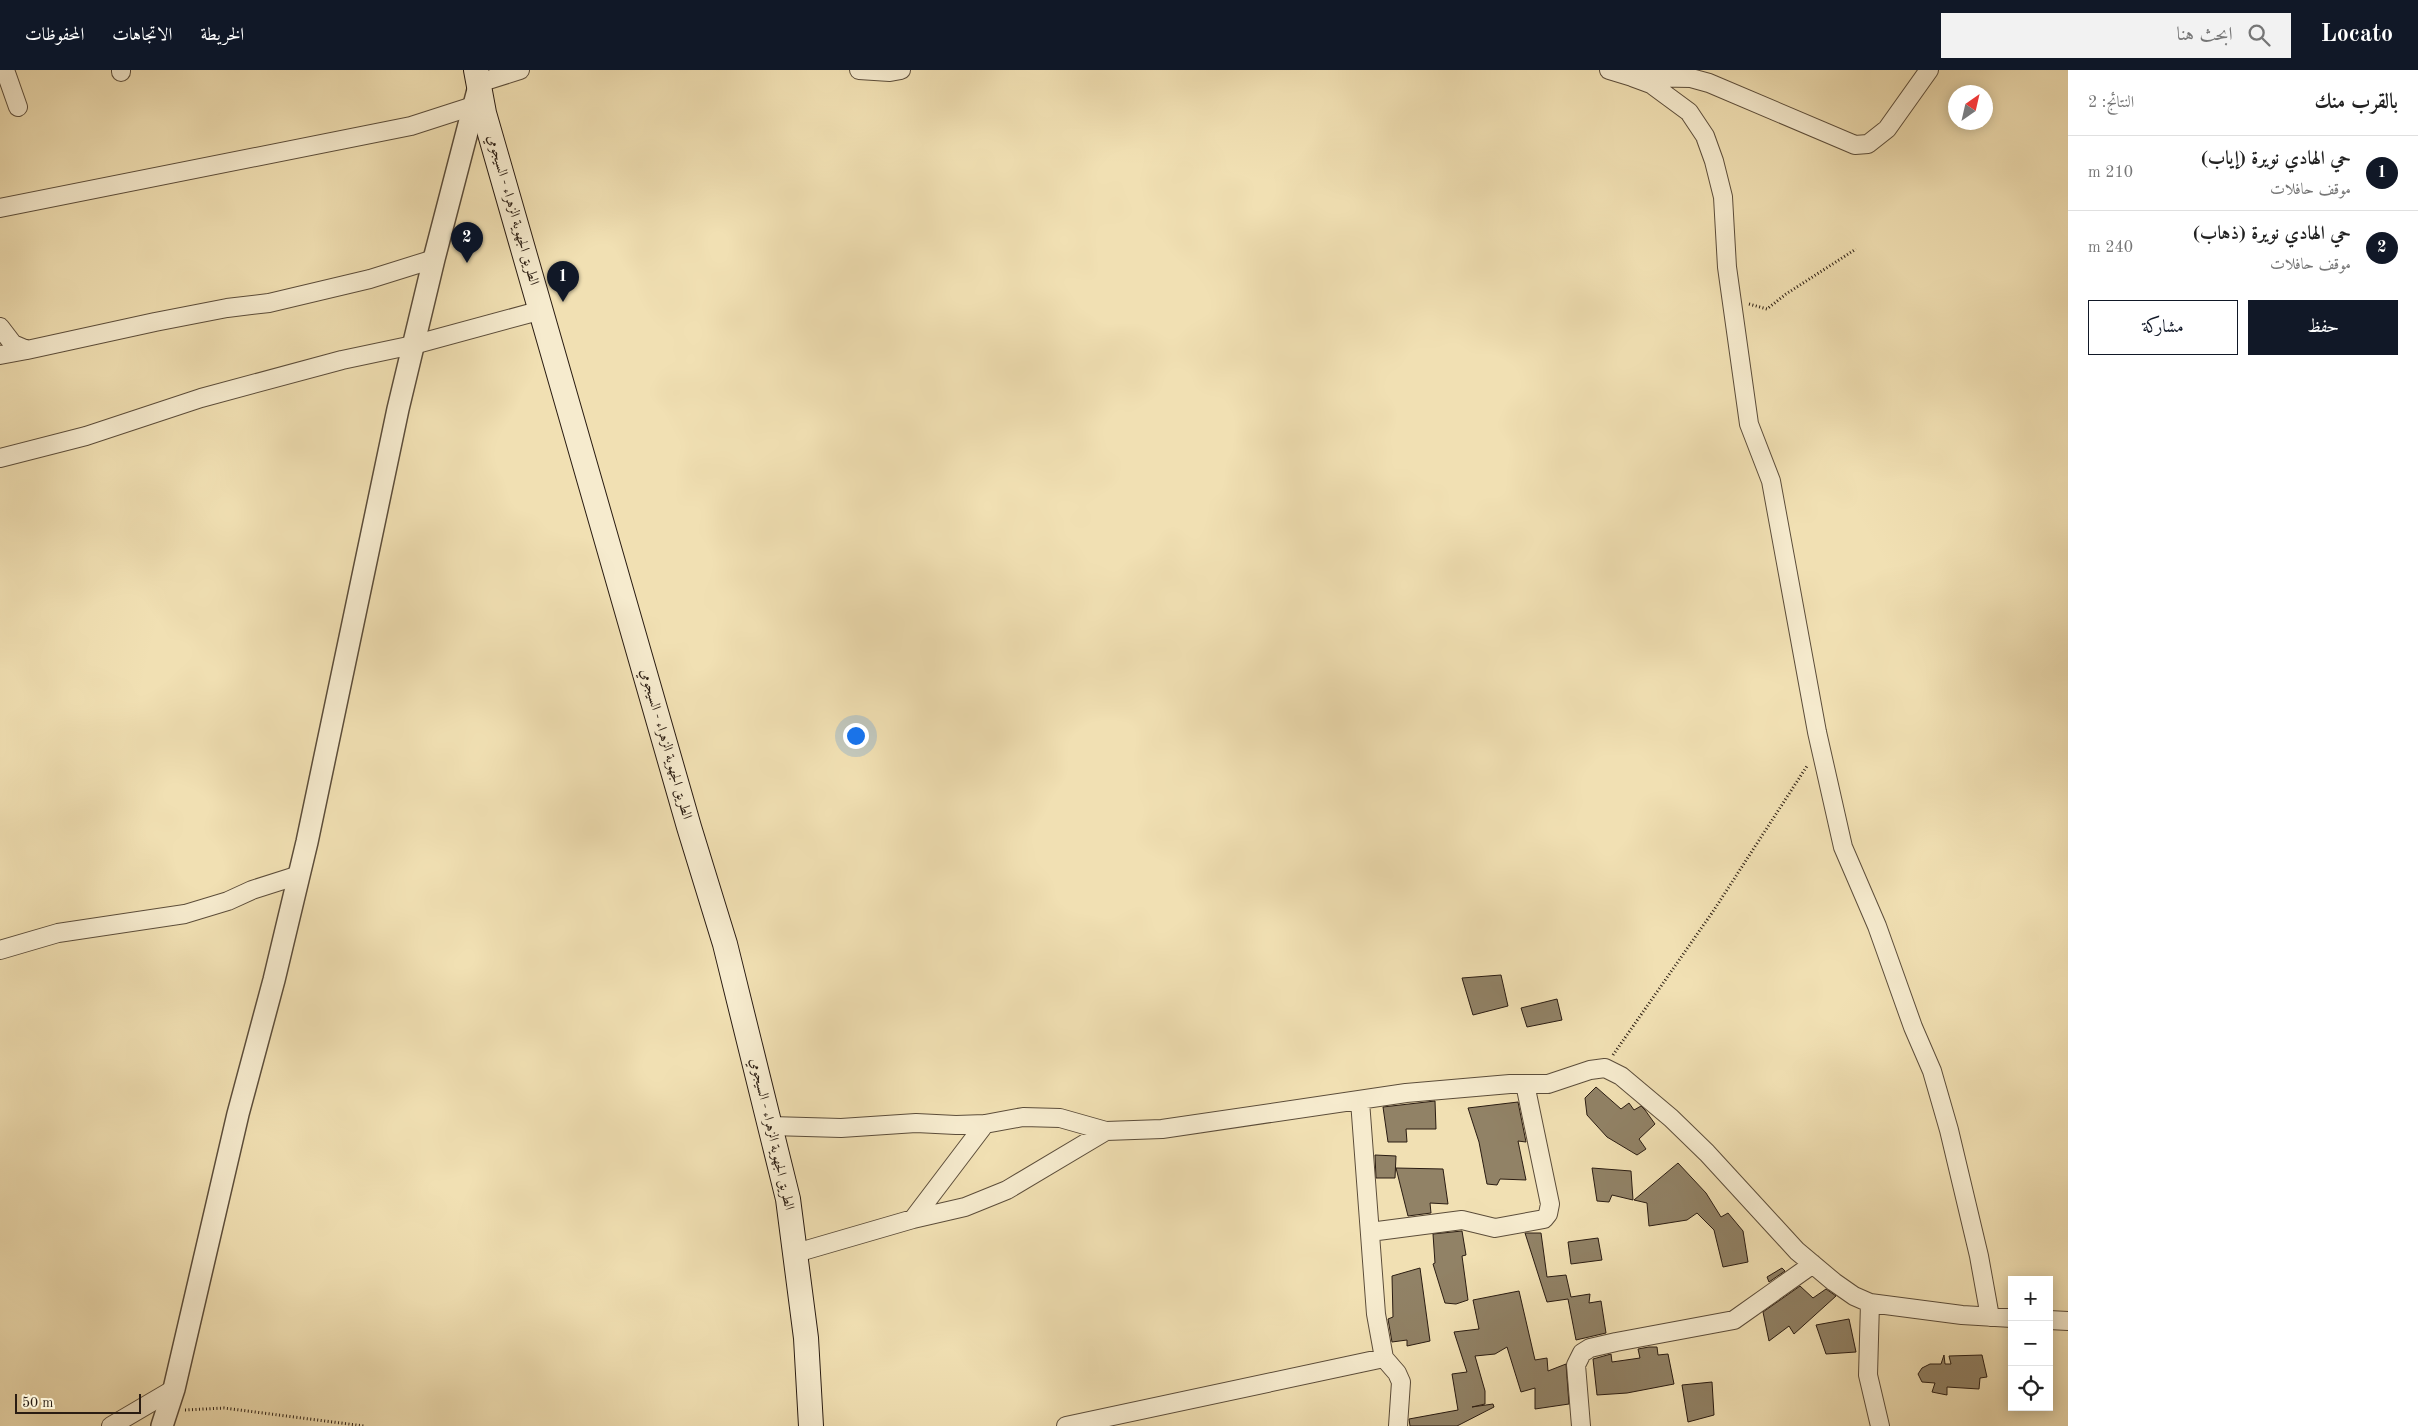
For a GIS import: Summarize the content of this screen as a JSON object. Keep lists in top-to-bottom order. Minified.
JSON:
{"streets":{"main road":["الطريق الجهوية الزهراء - السيجومي"]},"scale_bar":"50 m","north":"top right","page":{"header":"Locato","search":"ابحث هنا","nav":["الخريطة","الاتجاهات","المحفوظات"],"heading":["بالقرب منك","النتائج: 2"],"list":[{"mark":"1","name":"حي الهادي نويرة (إياب)","note":"موقف حافلات","value":"210 m"},{"mark":"2","name":"حي الهادي نويرة (ذهاب)","note":"موقف حافلات","value":"240 m"}],"pins":["2","1"],"buttons":["حفظ","مشاركة"],"map_buttons":["+","−"],"scale":"50 m"}}
